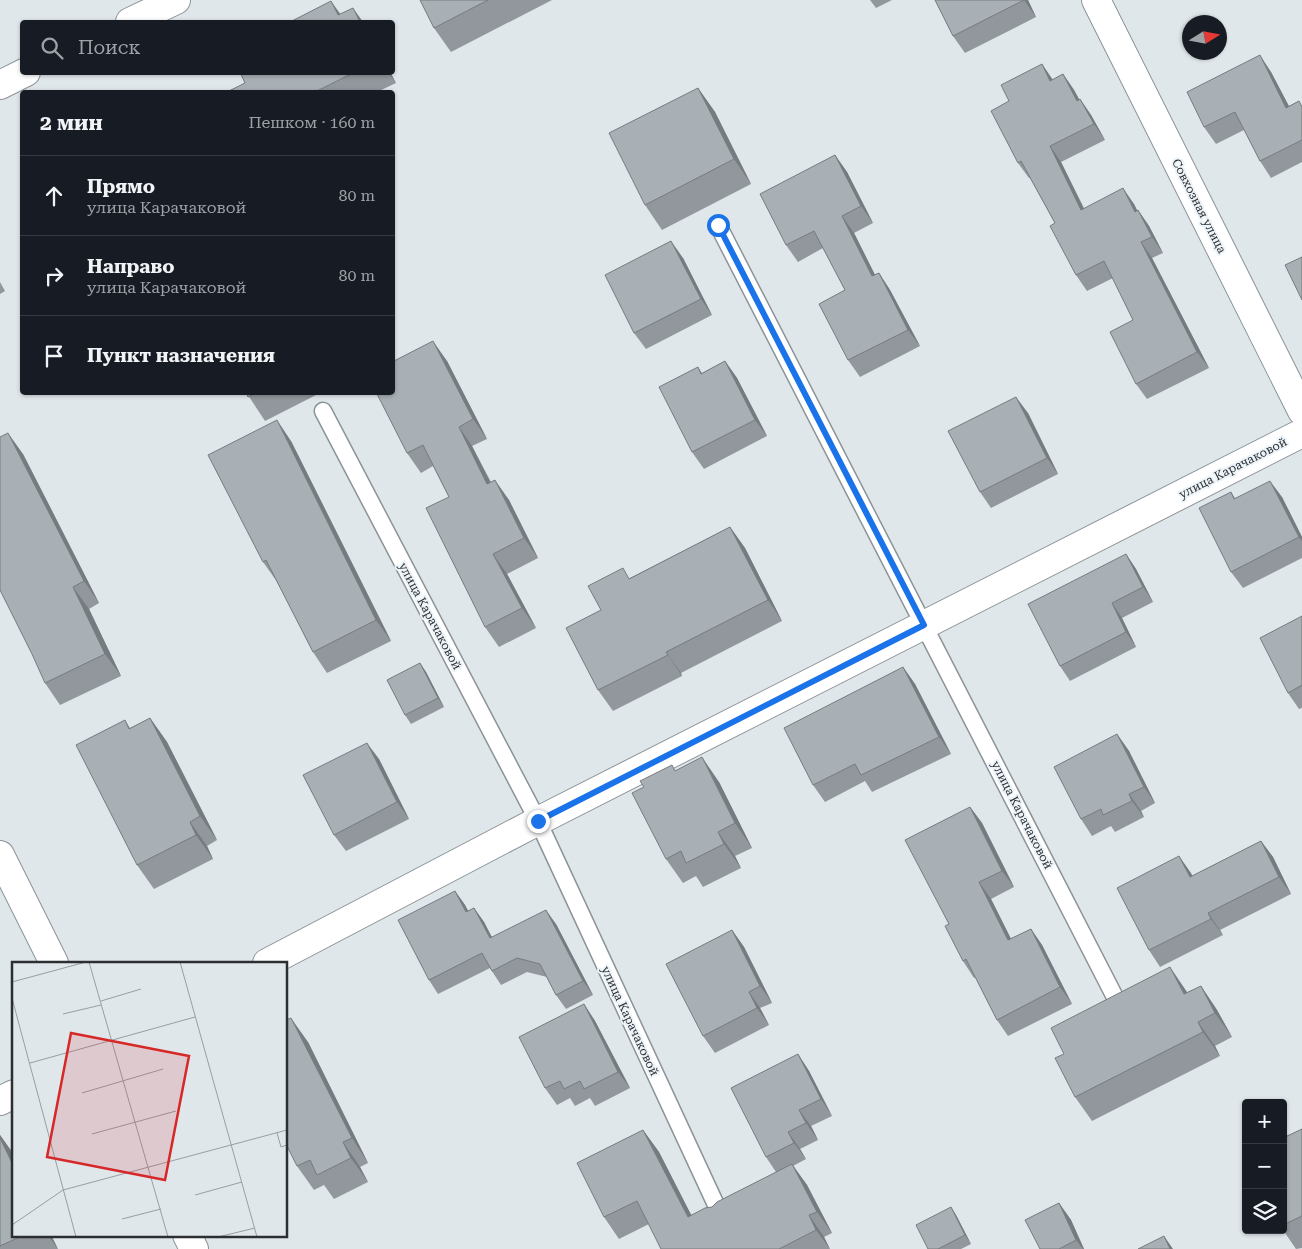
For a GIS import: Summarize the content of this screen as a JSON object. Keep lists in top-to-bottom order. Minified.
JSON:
{"streets":{"street":["Совхозная улица","улица Карачаковой"]},"north":"right","page":{"search":"Поиск","heading":["2 мин","Пешком · 160 m"],"list":[["Прямо","улица Карачаковой","80 m"],["Направо","улица Карачаковой","80 m"],"Пункт назначения"],"map_buttons":["+","−"]}}
